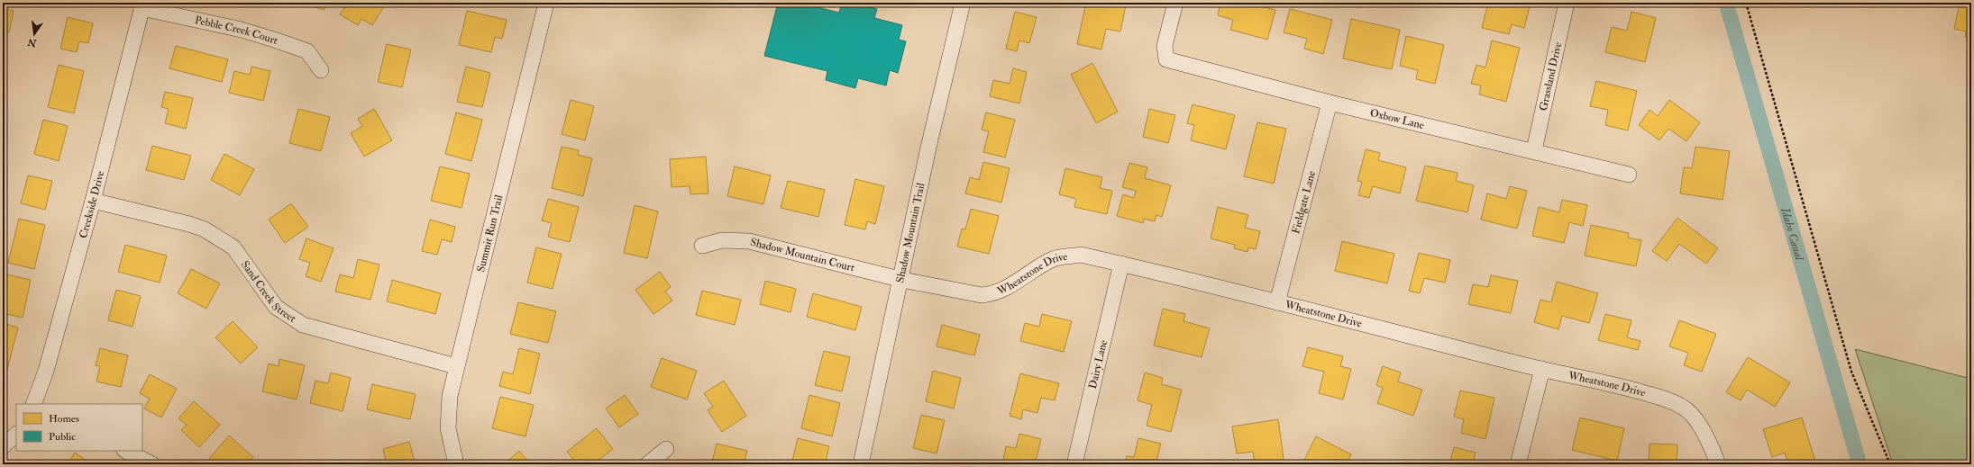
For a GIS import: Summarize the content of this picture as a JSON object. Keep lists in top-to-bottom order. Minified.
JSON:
{"streets":{"street":["Pebble Creek Court","Grassland Drive","Oxbow Lane","Fieldgate Lane","Creekside Drive","Summit Run Trail","Shadow Mountain Trail","Shadow Mountain Court","Wheatstone Drive","Sand Creek Street","Dairy Lane"]},"crossings":[["Pebble Creek Court","Creekside Drive"],["Grassland Drive","Oxbow Lane"],["Oxbow Lane","Fieldgate Lane"],["Fieldgate Lane","Wheatstone Drive"],["Creekside Drive","Sand Creek Street"],["Summit Run Trail","Sand Creek Street"],["Shadow Mountain Trail","Shadow Mountain Court"],["Shadow Mountain Trail","Wheatstone Drive"],["Shadow Mountain Court","Wheatstone Drive"],["Wheatstone Drive","Dairy Lane"]],"water":["Idaho Canal"],"legend":["Homes","Public"],"north":"bottom"}
